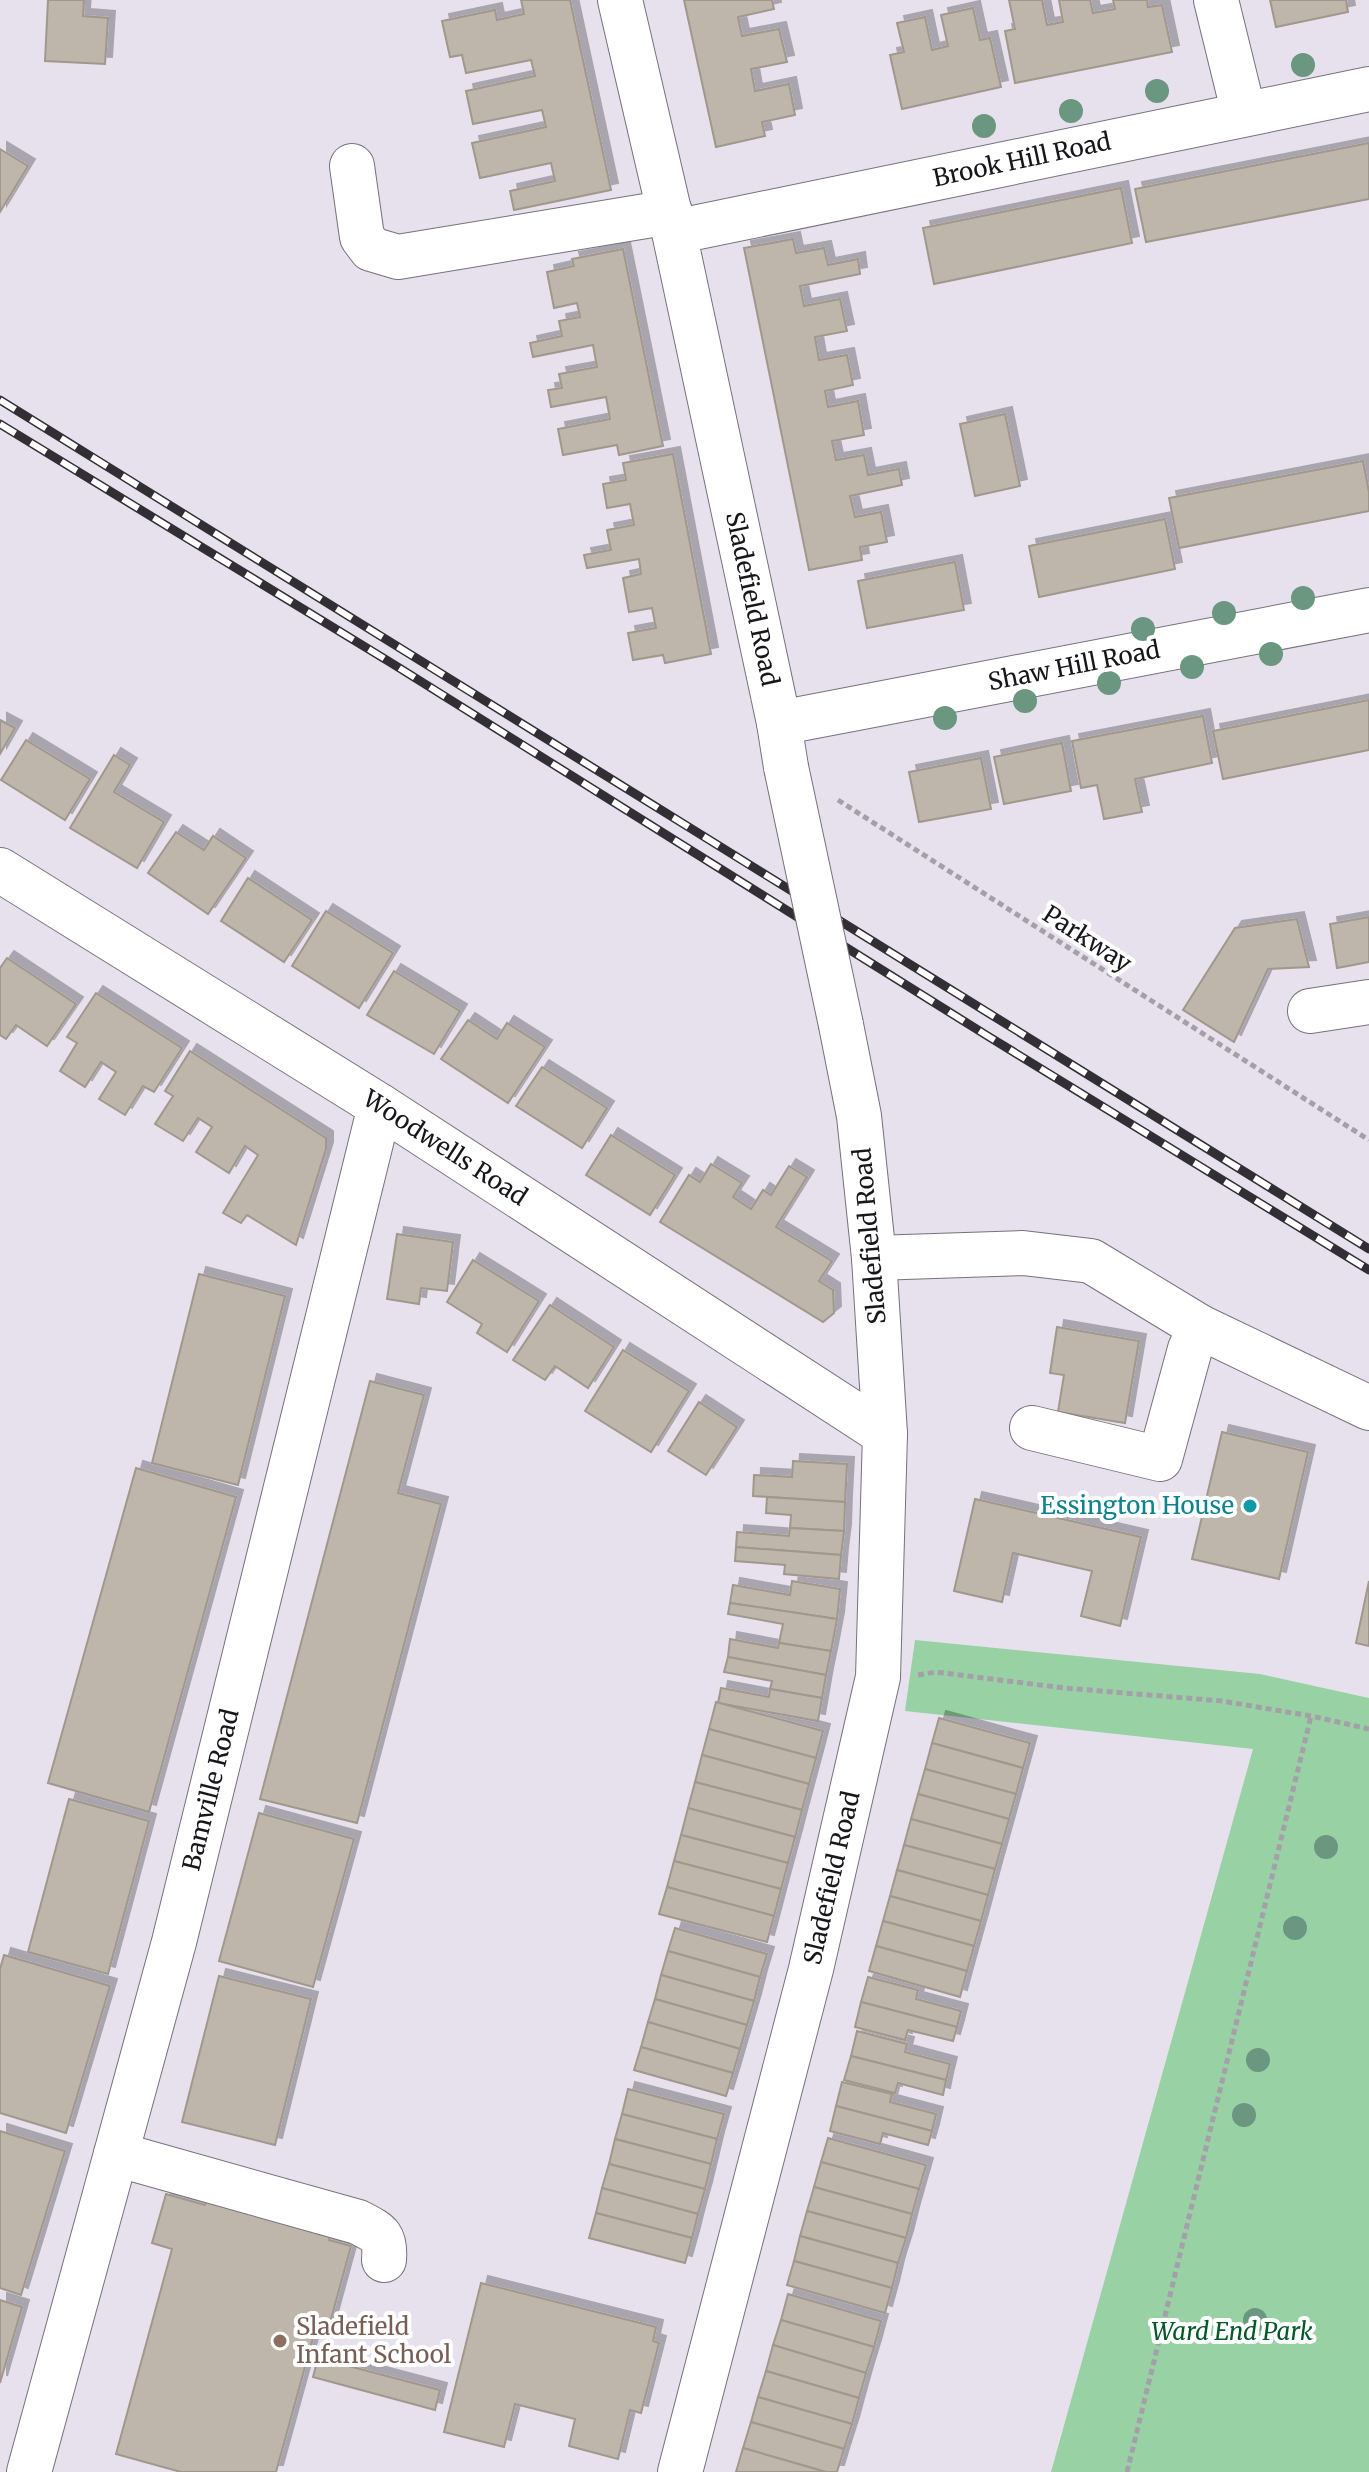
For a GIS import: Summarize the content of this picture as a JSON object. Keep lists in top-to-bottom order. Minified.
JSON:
{"streets":{"street":["Brook Hill Road","Sladefield Road","Shaw Hill Road","Woodwells Road","Bamville Road"],"path":["Parkway"]},"crossings":[["Brook Hill Road","Sladefield Road"],["Sladefield Road","Shaw Hill Road"],["Sladefield Road","Parkway"],["Sladefield Road","Woodwells Road"],["Woodwells Road","Bamville Road"]],"parks":["Ward End Park"],"places":["Essington House","Sladefield Infant School"]}
